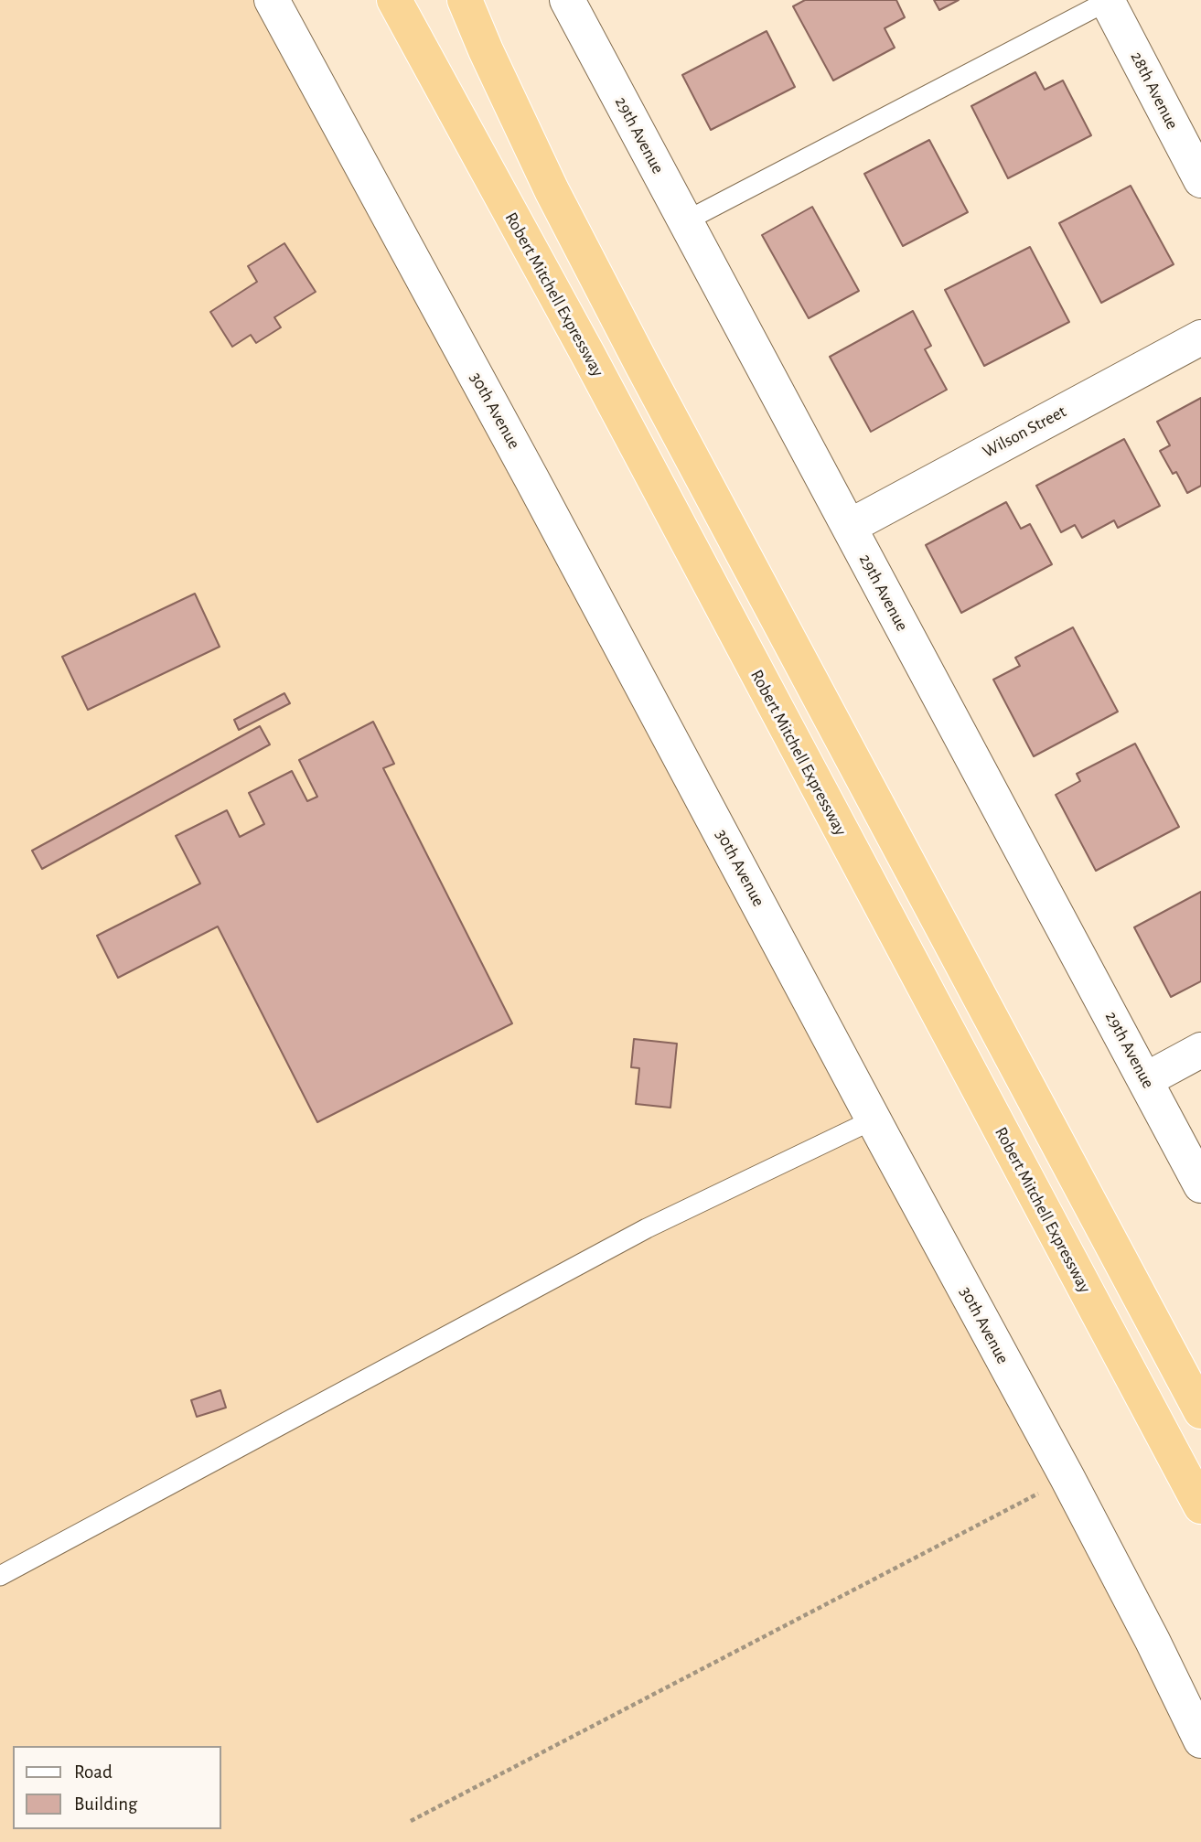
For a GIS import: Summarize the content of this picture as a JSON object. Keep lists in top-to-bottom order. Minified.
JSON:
{"streets":{"highway":["Robert Mitchell Expressway"],"street":["28th Avenue","29th Avenue","30th Avenue","Wilson Street"]},"crossings":[["29th Avenue","Wilson Street"]],"legend":["Road","Building"]}
